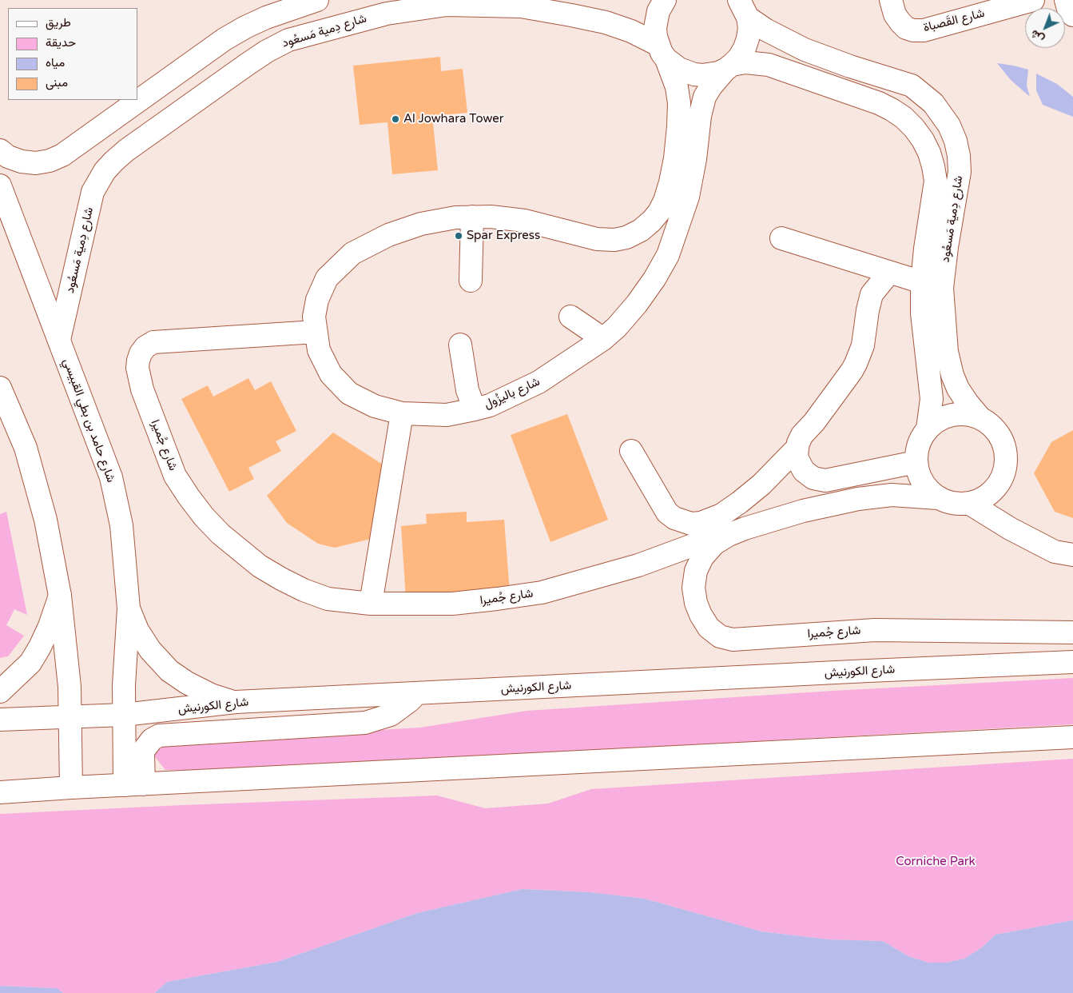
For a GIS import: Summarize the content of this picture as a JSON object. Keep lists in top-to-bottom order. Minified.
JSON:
{"streets":{"main road":["شارع القَصباة","شارع دِمية مَسعُود","شارع باليزُول","شارع حامد بن بطي القبيسي","شارع جُميرا","شارع الكورنيش"]},"crossings":[["شارع دِمية مَسعُود","شارع باليزُول"],["شارع دِمية مَسعُود","شارع حامد بن بطي القبيسي"],["شارع دِمية مَسعُود","شارع جُميرا"],["شارع باليزُول","شارع جُميرا"],["شارع حامد بن بطي القبيسي","شارع الكورنيش"]],"parks":["Corniche Park"],"places":["Al Jowhara Tower","Spar Express"],"legend":["طريق","حديقة","مياه","مبنى"],"north":"bottom left"}
